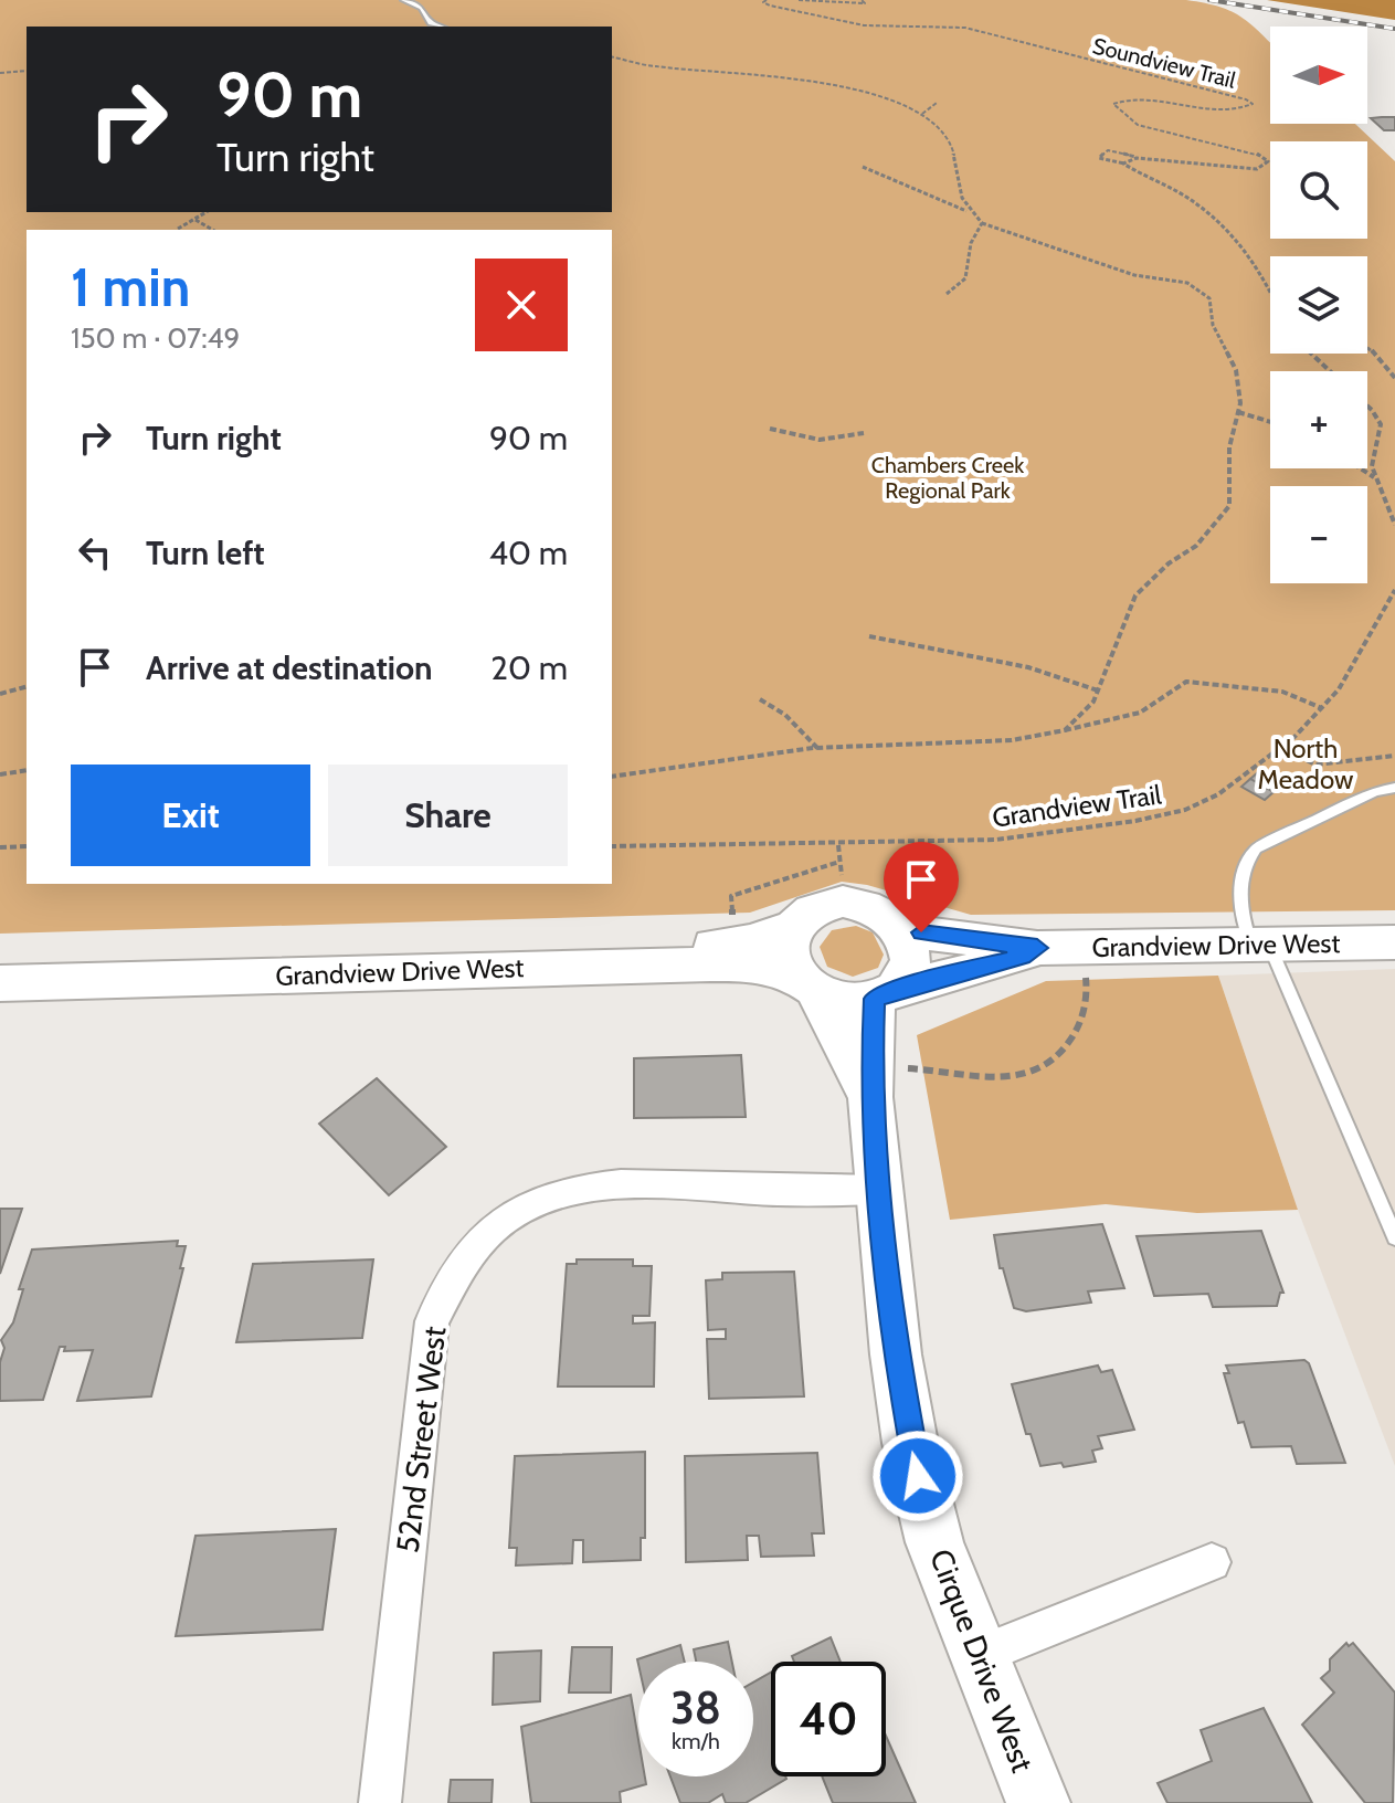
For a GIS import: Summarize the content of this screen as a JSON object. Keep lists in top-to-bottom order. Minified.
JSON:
{"streets":{"street":["Grandview Drive West","52nd Street West","Cirque Drive West"],"path":["Soundview Trail","Grandview Trail"]},"crossings":[["Grandview Drive West","Cirque Drive West"],["52nd Street West","Cirque Drive West"]],"parks":["Chambers Creek Regional Park","North Meadow"],"north":"right","page":{"map_buttons":["+","−"],"turn":["90 m","Turn right"],"heading":["1 min","150 m · 07:49"],"list":[{"name":"Turn right","value":"90 m"},{"name":"Turn left","value":"40 m"},{"name":"Arrive at destination","value":"20 m"}],"buttons":["Exit","Share"],"speed":"38 km/h","limit":"40"}}
